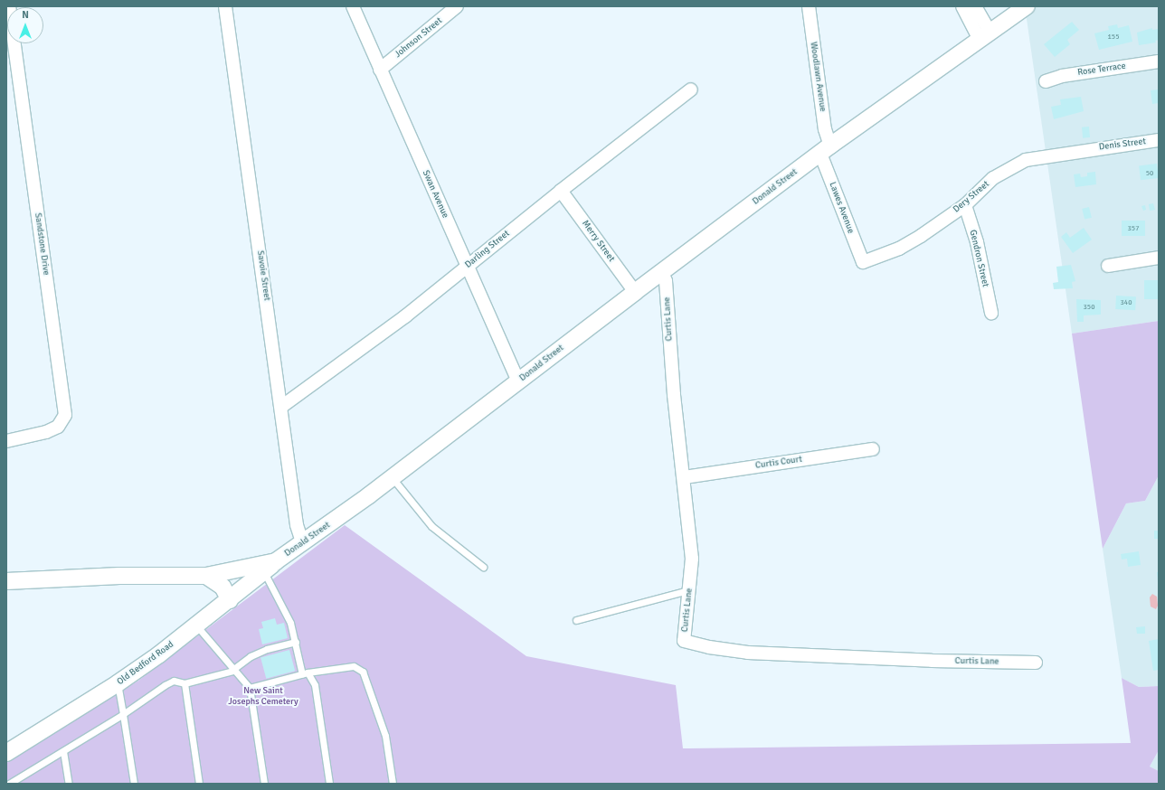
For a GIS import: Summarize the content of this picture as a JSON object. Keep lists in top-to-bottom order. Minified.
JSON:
{"streets":{"street":["Johnson Street","Rose Terrace","Woodlawn Avenue","Denis Street","Donald Street","Swan Avenue","Dery Street","Lawes Avenue","Merry Street","Sandstone Drive","Darling Street","Gendron Street","Savoie Street","Curtis Lane","Curtis Court","Old Bedford Road"]},"crossings":[["Johnson Street","Swan Avenue"],["Woodlawn Avenue","Donald Street"],["Woodlawn Avenue","Lawes Avenue"],["Denis Street","Dery Street"],["Donald Street","Swan Avenue"],["Donald Street","Lawes Avenue"],["Donald Street","Merry Street"],["Donald Street","Savoie Street"],["Donald Street","Curtis Lane"],["Donald Street","Old Bedford Road"],["Swan Avenue","Darling Street"],["Dery Street","Lawes Avenue"],["Dery Street","Gendron Street"],["Merry Street","Darling Street"],["Darling Street","Savoie Street"],["Curtis Lane","Curtis Court"]],"parks":["New Saint Josephs Cemetery"],"house_numbers":["155","50","357","340","350"],"north":"top"}
